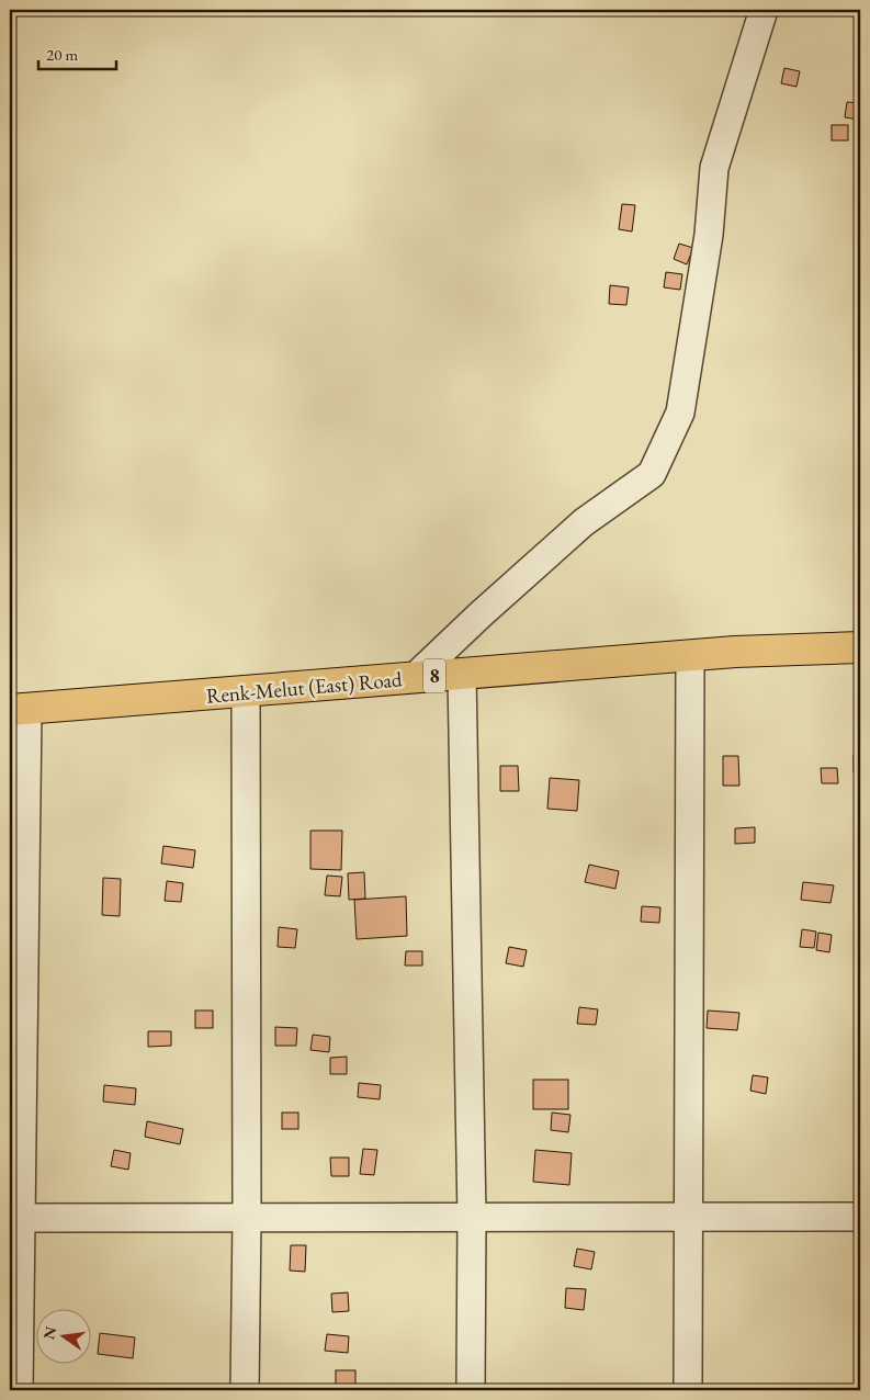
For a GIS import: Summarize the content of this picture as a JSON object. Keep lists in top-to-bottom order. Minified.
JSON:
{"streets":{"main road":["8","Renk-Melut (East) Road"]},"scale_bar":"20 m","north":"left"}
